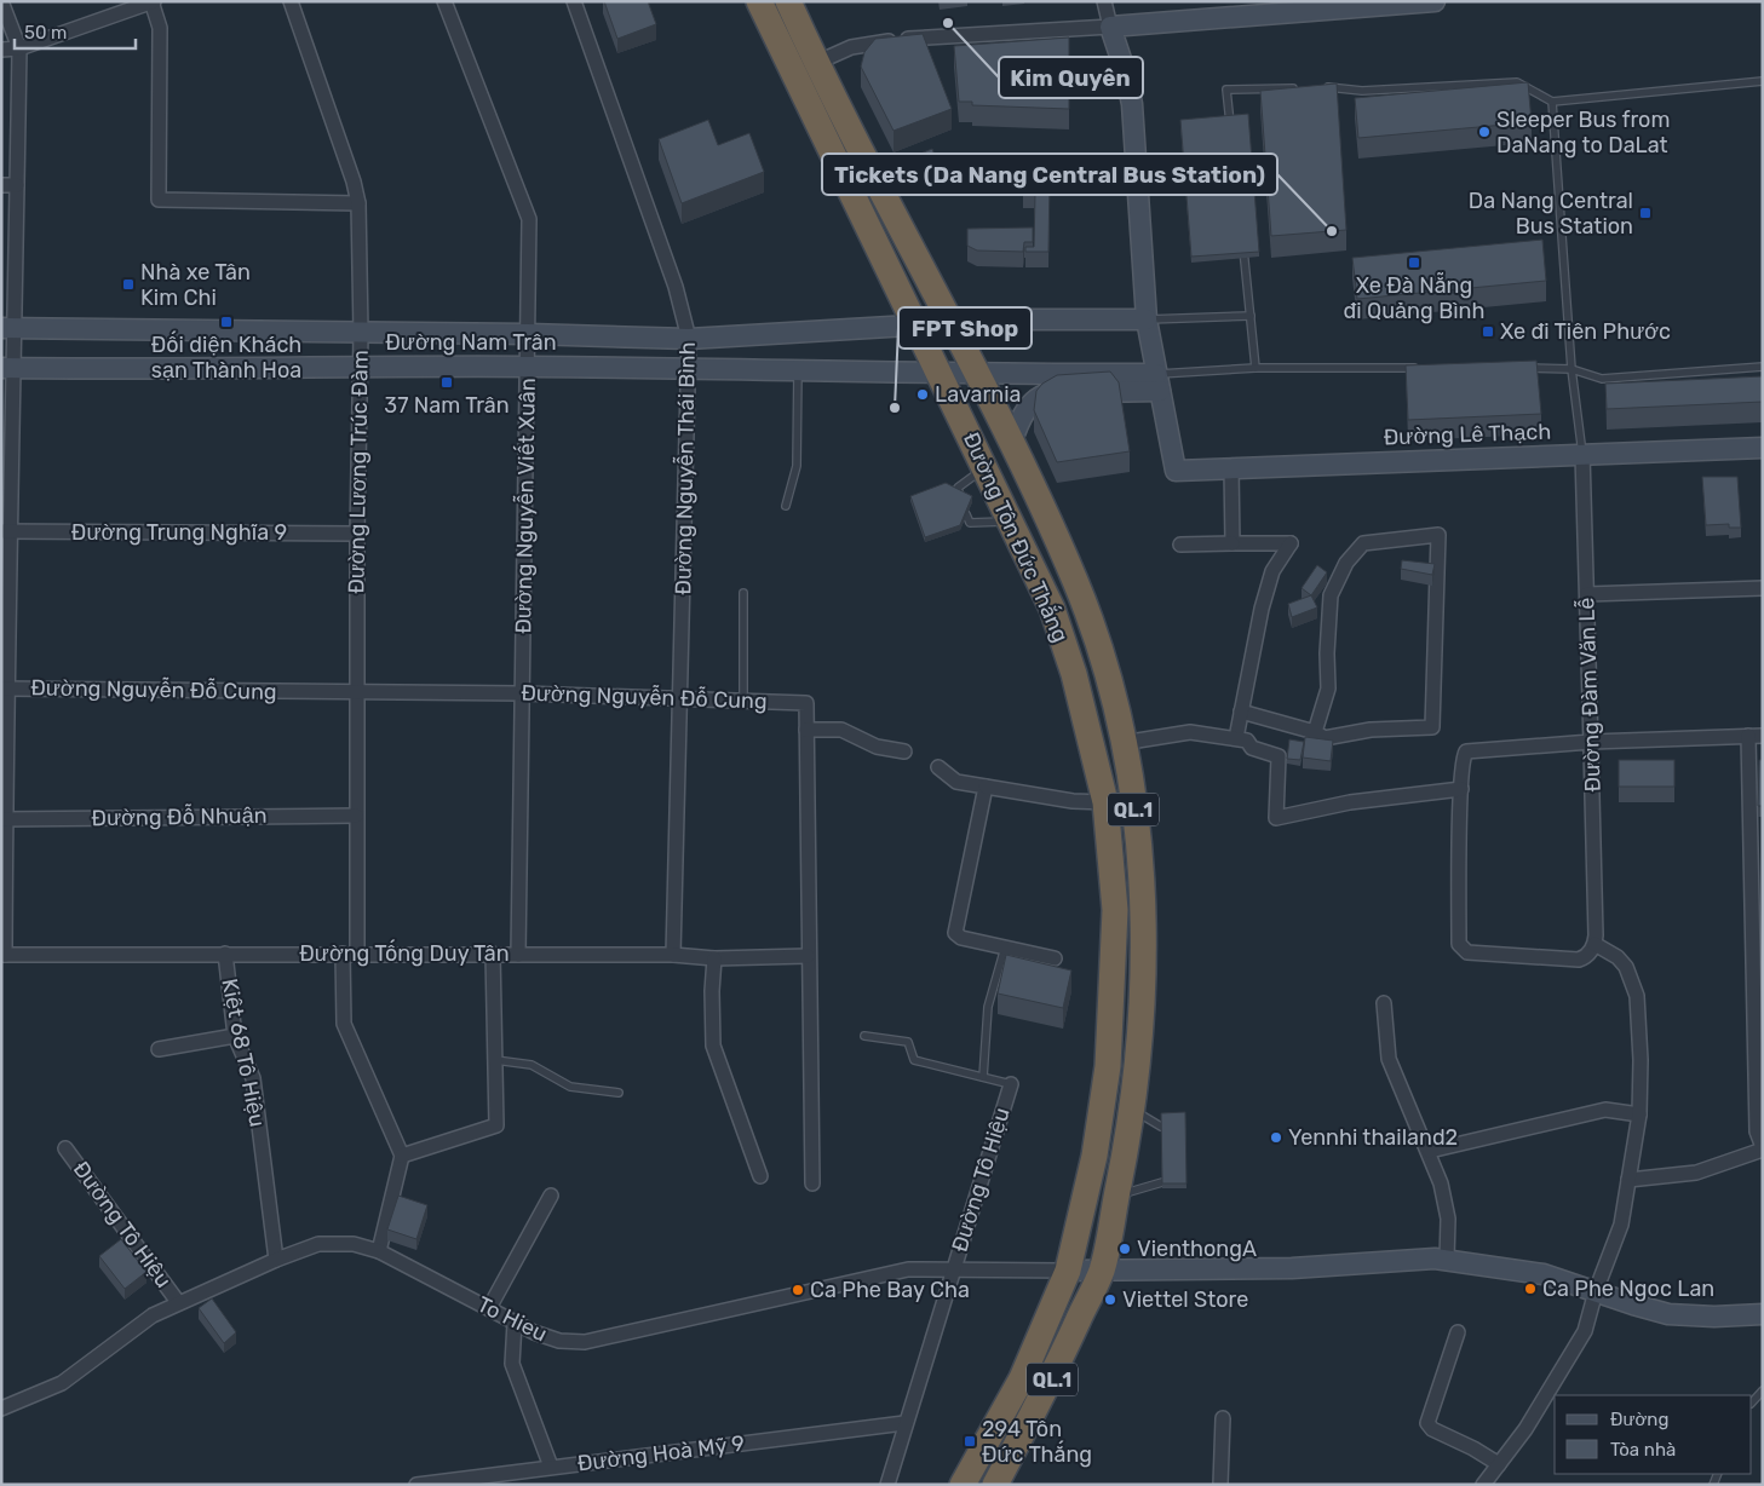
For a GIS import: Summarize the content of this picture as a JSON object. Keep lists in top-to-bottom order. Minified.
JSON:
{"streets":{"highway":["Đường Tôn Đức Thắng","QL.1"],"street":["Đường Nam Trân","Đường Lê Thạch","Đường Nguyễn Thái Bình","Đường Lương Trúc Đàm","Đường Nguyễn Viết Xuân","Đường Trung Nghĩa 9","Đường Nguyễn Đỗ Cung","Đường Đàm Văn Lễ","Đường Đỗ Nhuận","Đường Tống Duy Tân","Kiệt 68 Tô Hiệu","Đường Tô Hiệu","To Hieu","Đường Hoà Mỹ 9"]},"crossings":[["Đường Nam Trân","Đường Nguyễn Thái Bình"],["Đường Nam Trân","Đường Lương Trúc Đàm"],["Đường Nam Trân","Đường Nguyễn Viết Xuân"],["Đường Nam Trân","Đường Tôn Đức Thắng"],["Đường Lê Thạch","Đường Đàm Văn Lễ"],["Đường Nguyễn Thái Bình","Đường Nguyễn Đỗ Cung"],["Đường Nguyễn Thái Bình","Đường Tống Duy Tân"],["Đường Lương Trúc Đàm","Đường Trung Nghĩa 9"],["Đường Lương Trúc Đàm","Đường Nguyễn Đỗ Cung"],["Đường Lương Trúc Đàm","Đường Đỗ Nhuận"],["Đường Lương Trúc Đàm","Đường Tống Duy Tân"],["Đường Nguyễn Viết Xuân","Đường Nguyễn Đỗ Cung"],["Đường Nguyễn Viết Xuân","Đường Tống Duy Tân"],["Đường Tôn Đức Thắng","To Hieu"],["Đường Nguyễn Đỗ Cung","Đường Tống Duy Tân"],["Đường Tống Duy Tân","Kiệt 68 Tô Hiệu"],["Kiệt 68 Tô Hiệu","To Hieu"],["Đường Tô Hiệu","To Hieu"],["Đường Tô Hiệu","Đường Hoà Mỹ 9"]],"places":{"other":["Kim Quyên","Sleeper Bus from DaNang to DaLat","Tickets (Da Nang Central Bus Station)","Lavarnia","FPT Shop","Yennhi thailand2","VienthongA","Ca Phe Ngoc Lan","Ca Phe Bay Cha","Viettel Store"],"transit":["Da Nang Central Bus Station","Xe Đà Nẵng đi Quảng Bình","Nhà xe Tân Kim Chi","Đối diện Khách sạn Thành Hoa","Xe đi Tiên Phước","37 Nam Trân","294 Tôn Đức Thắng"]},"legend":["Đường","Tòa nhà"],"scale_bar":"50 m"}
